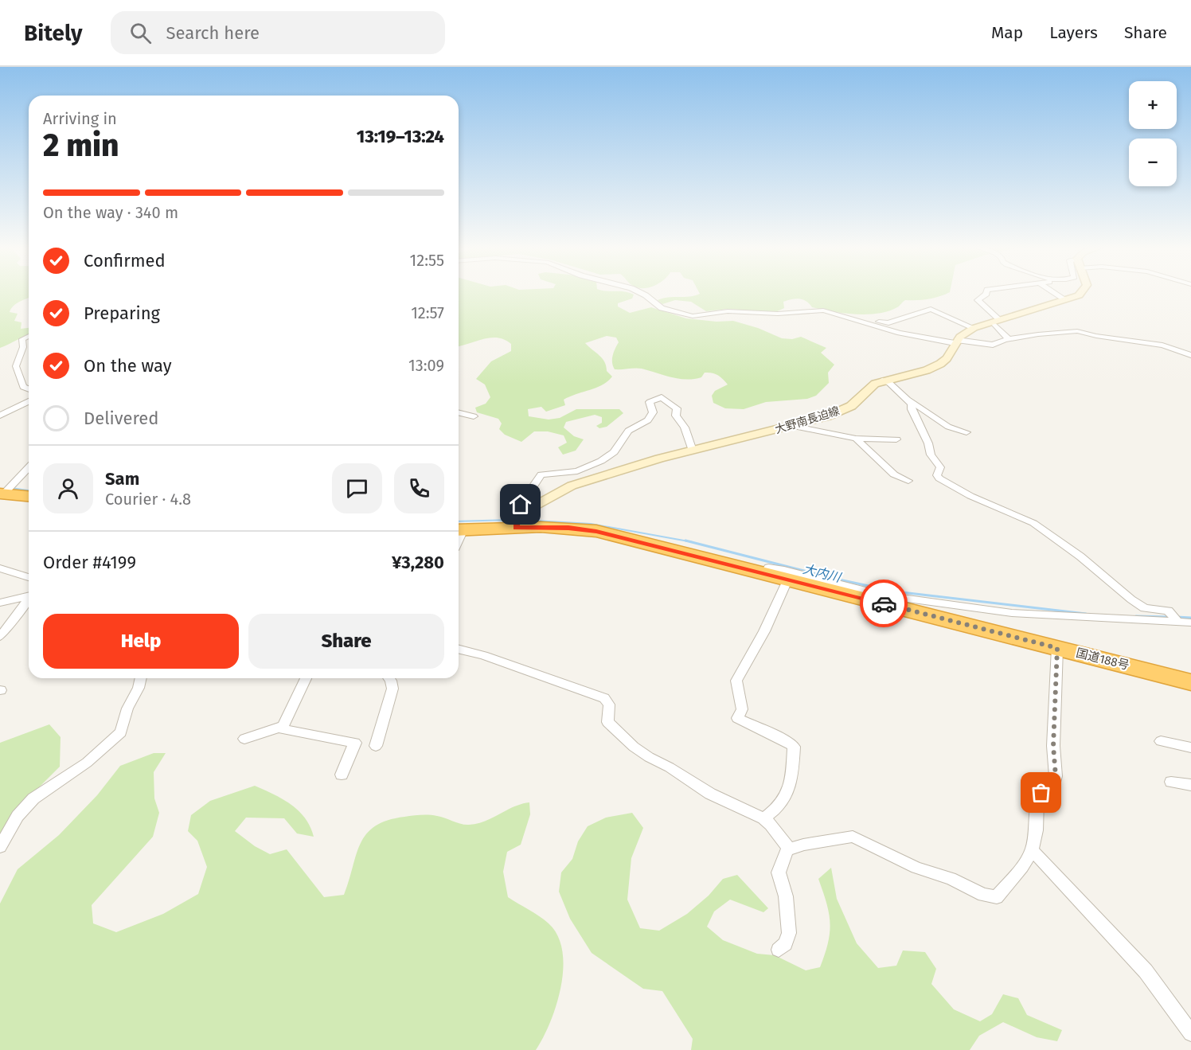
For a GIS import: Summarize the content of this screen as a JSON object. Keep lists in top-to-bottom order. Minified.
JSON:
{"streets":{"highway":["国道188号"],"main road":["大野南長迫線"]},"crossings":[["大野南長迫線","国道188号"]],"water":["大内川"],"page":{"header":"Bitely","search":"Search here","nav":["Map","Layers","Share"],"map_buttons":["+","−"],"heading":["2 min","Arriving in","13:19–13:24"],"panel":["Sam","Courier · 4.8","Order #4199","¥3,280"],"bar":"On the way · 340 m","list":[["Confirmed","12:55"],["Preparing","12:57"],["On the way","13:09"],"Delivered"],"buttons":["Help","Share"]}}
